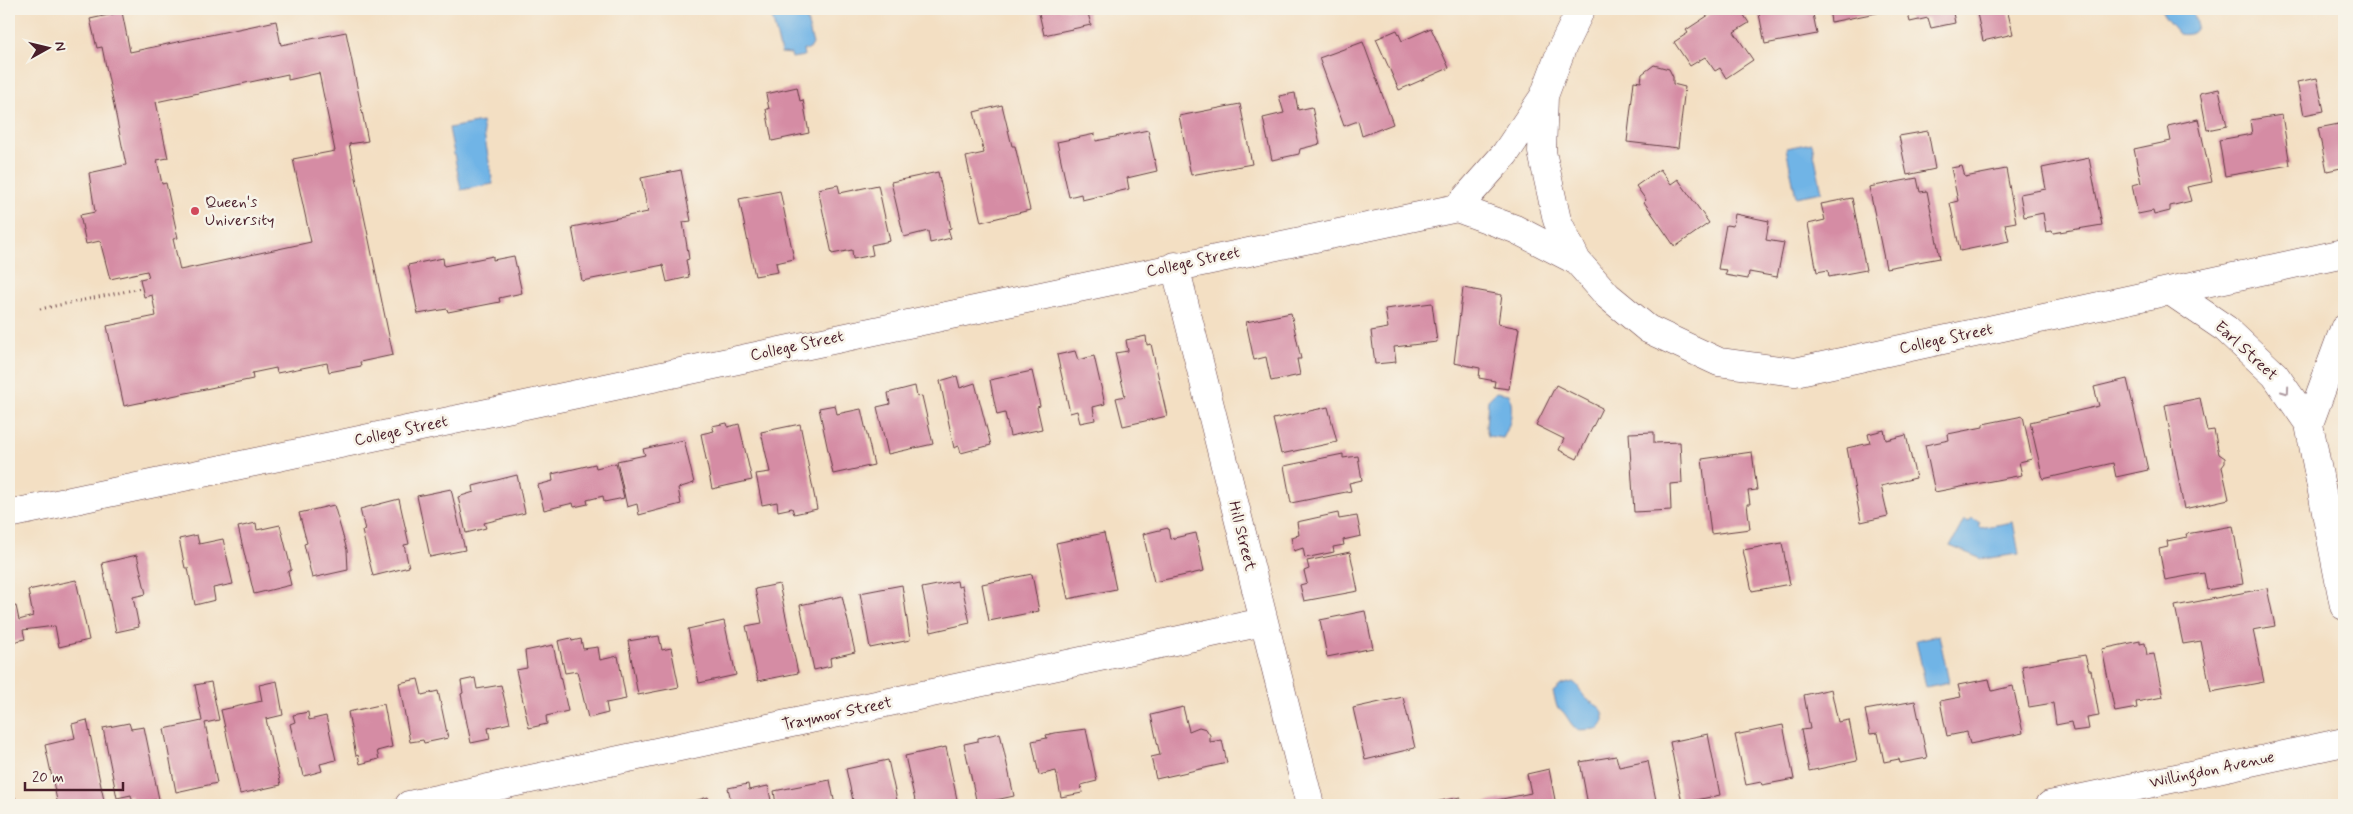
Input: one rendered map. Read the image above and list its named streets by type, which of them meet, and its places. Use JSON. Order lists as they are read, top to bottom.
{
  "streets": {
    "street": [
      "College Street",
      "Earl Street",
      "Hill Street",
      "Traymoor Street",
      "Willingdon Avenue"
    ]
  },
  "crossings": [
    ["College Street", "Earl Street"],
    ["College Street", "Hill Street"],
    ["Hill Street", "Traymoor Street"]
  ],
  "one_way": ["Earl Street"],
  "places": ["Queen's University"],
  "scale_bar": "20 m",
  "north": "right"
}
